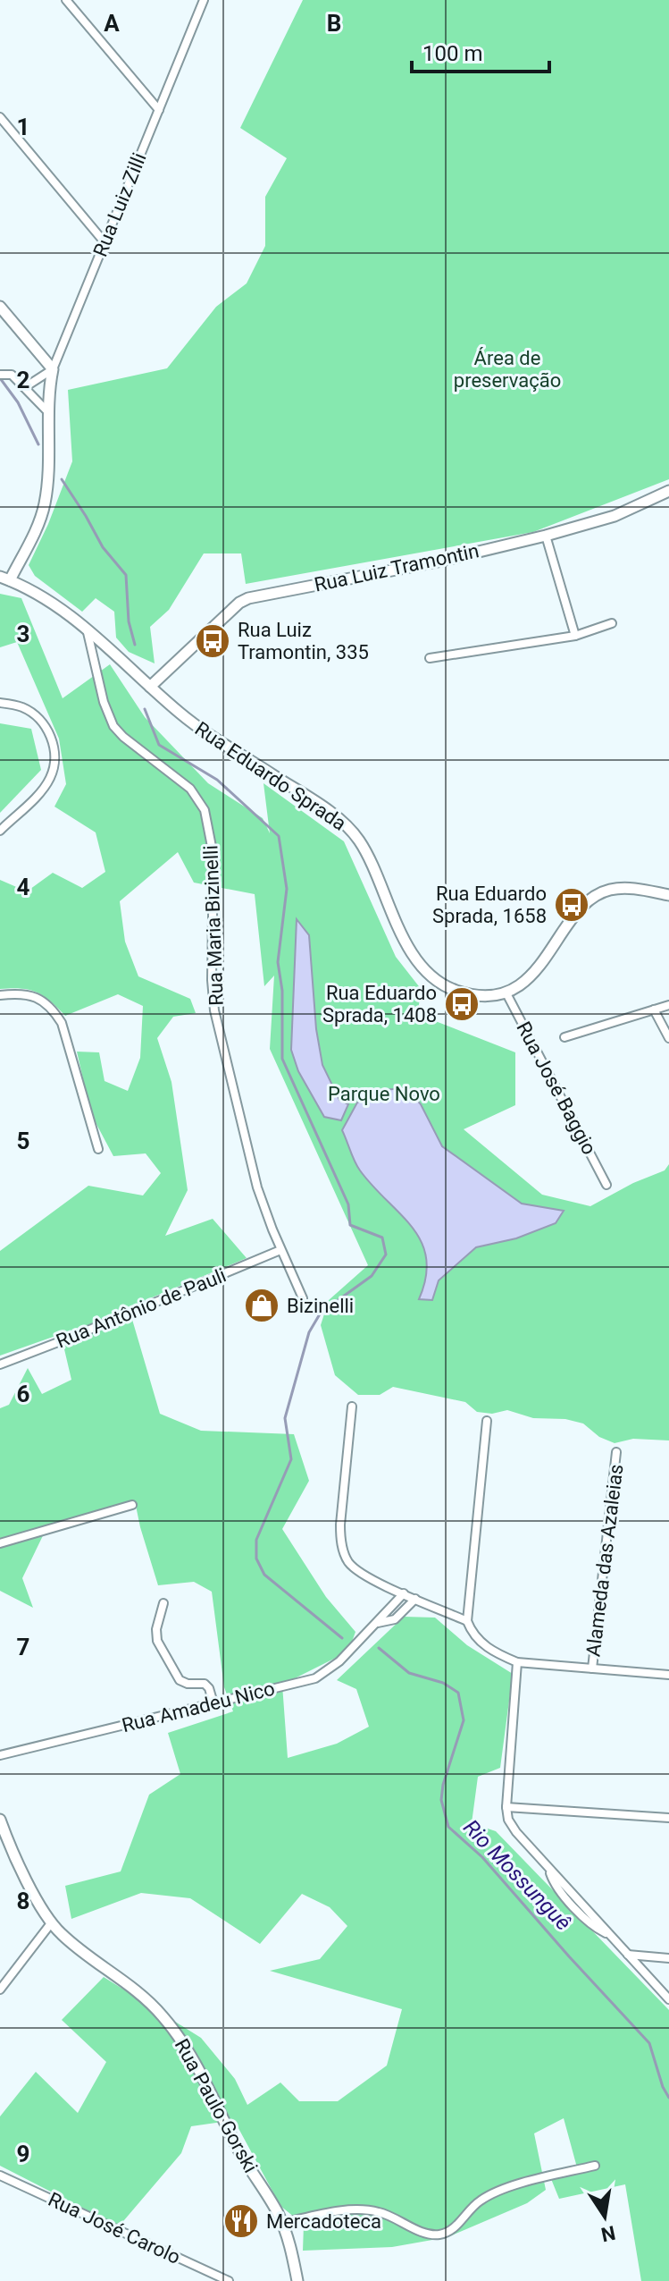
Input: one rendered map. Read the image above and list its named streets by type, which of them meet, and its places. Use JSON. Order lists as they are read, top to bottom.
{
  "streets": {
    "main road": [
      "Rua Luiz Zilli",
      "Rua Luiz Tramontin",
      "Rua Eduardo Sprada",
      "Rua Paulo Gorski"
    ],
    "street": [
      "Rua Maria Bizinelli",
      "Rua José Baggio",
      "Rua Antônio de Pauli",
      "Alameda das Azaleias",
      "Rua Amadeu Nico",
      "Rua José Carolo"
    ]
  },
  "crossings": [
    ["Rua Luiz Zilli", "Rua Eduardo Sprada"],
    ["Rua Luiz Tramontin", "Rua Eduardo Sprada"],
    ["Rua Eduardo Sprada", "Rua Maria Bizinelli"],
    ["Rua Eduardo Sprada", "Rua José Baggio"],
    ["Rua Maria Bizinelli", "Rua Antônio de Pauli"]
  ],
  "water": ["Rio Mossunguê"],
  "parks": ["Área de preservação", "Parque Novo"],
  "places": {
    "bus stop": ["Rua Luiz Tramontin, 335", "Rua Eduardo Sprada, 1658", "Rua Eduardo Sprada, 1408"],
    "shop": ["Bizinelli"],
    "restaurant": ["Mercadoteca"]
  },
  "scale_bar": "100 m",
  "north": "bottom",
  "grid": {
    "columns": ["A", "B"],
    "rows": [
      "1",
      "2",
      "3",
      "4",
      "5",
      "6",
      "7",
      "8",
      "9"
    ]
  }
}
